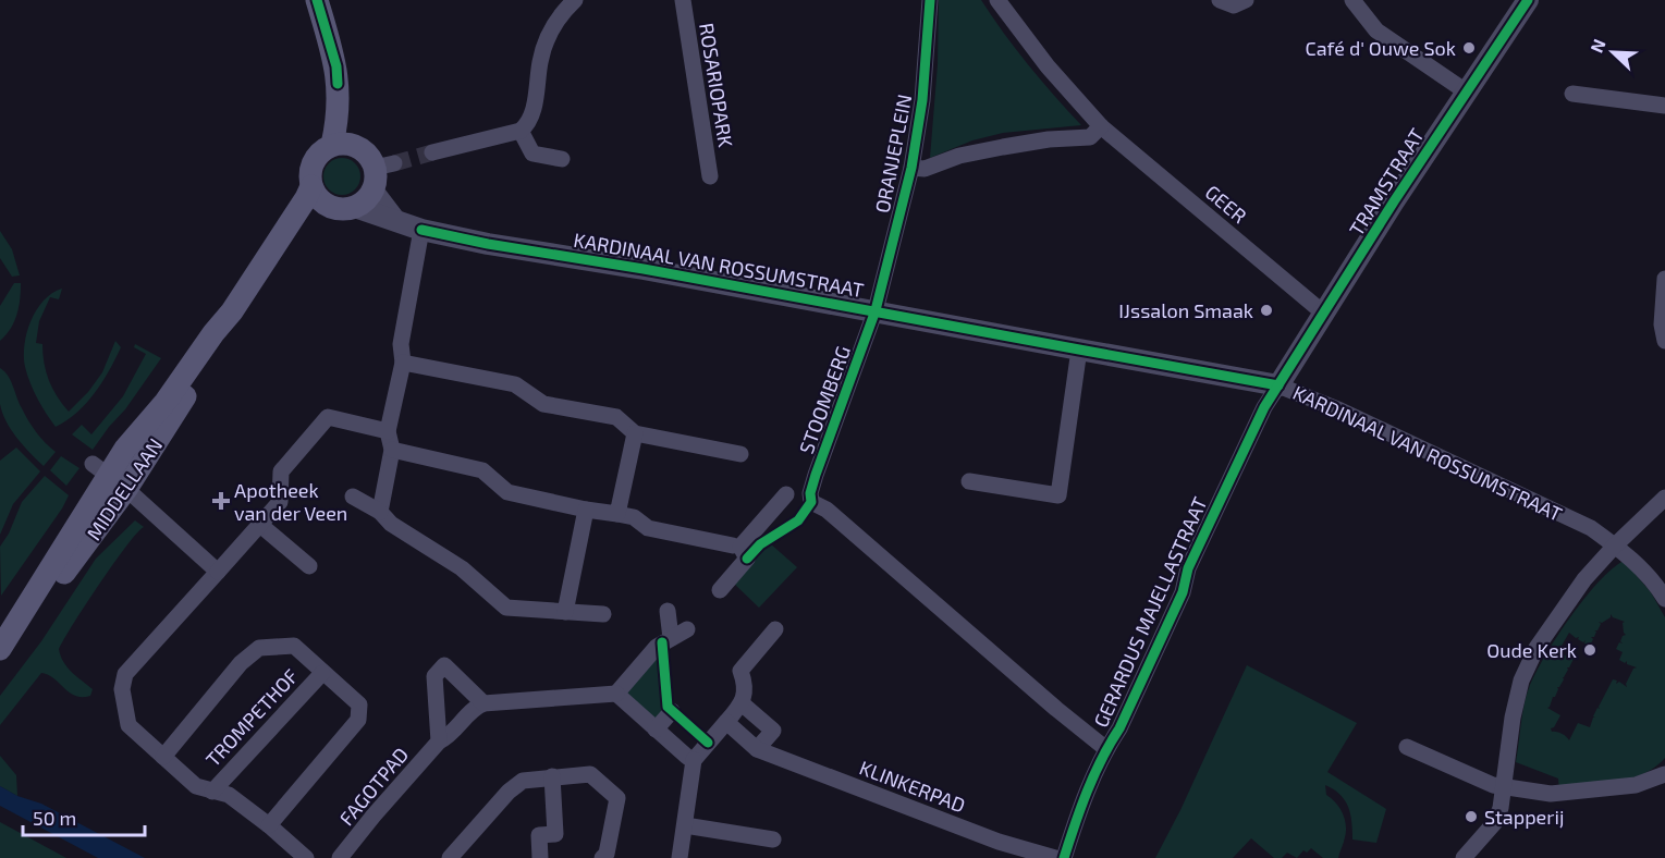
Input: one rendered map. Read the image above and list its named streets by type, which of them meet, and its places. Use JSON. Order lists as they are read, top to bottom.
{
  "streets": {
    "main road": ["MIDDELLAAN"],
    "street": [
      "ROSARIOPARK",
      "ORANJEPLEIN",
      "TRAMSTRAAT",
      "GEER",
      "KARDINAAL VAN ROSSUMSTRAAT",
      "STOOMBERG",
      "GERARDUS MAJELLASTRAAT",
      "TROMPETHOF",
      "FAGOTPAD",
      "KLINKERPAD"
    ]
  },
  "crossings": [
    ["ORANJEPLEIN", "GEER"],
    ["ORANJEPLEIN", "KARDINAAL VAN ROSSUMSTRAAT"],
    ["ORANJEPLEIN", "STOOMBERG"],
    ["TRAMSTRAAT", "GEER"],
    ["TRAMSTRAAT", "KARDINAAL VAN ROSSUMSTRAAT"],
    ["TRAMSTRAAT", "GERARDUS MAJELLASTRAAT"],
    ["KARDINAAL VAN ROSSUMSTRAAT", "STOOMBERG"],
    ["KARDINAAL VAN ROSSUMSTRAAT", "MIDDELLAAN"],
    ["KARDINAAL VAN ROSSUMSTRAAT", "GERARDUS MAJELLASTRAAT"],
    ["STOOMBERG", "GERARDUS MAJELLASTRAAT"]
  ],
  "places": {
    "other": [
      "Café d' Ouwe Sok",
      "IJssalon Smaak",
      "Oude Kerk",
      "Stapperij"
    ],
    "health": ["Apotheek van der Veen"]
  },
  "scale_bar": "50 m",
  "north": "top left"
}
